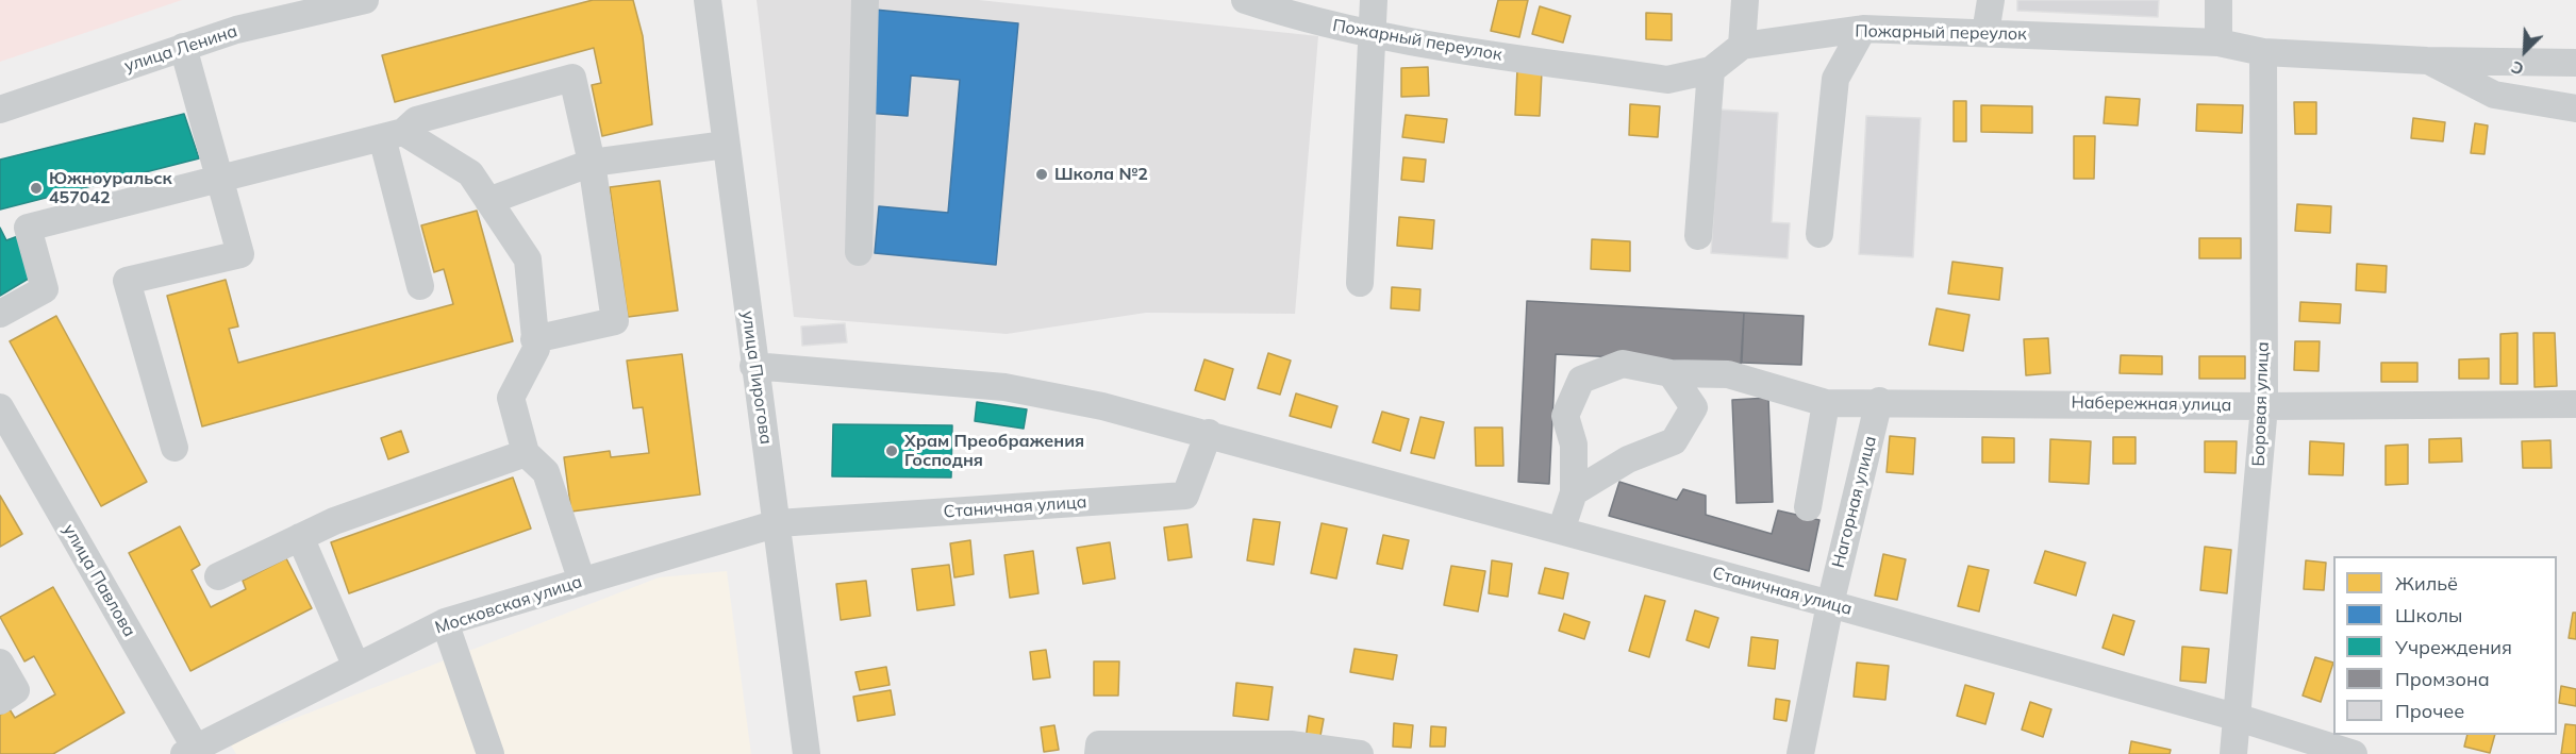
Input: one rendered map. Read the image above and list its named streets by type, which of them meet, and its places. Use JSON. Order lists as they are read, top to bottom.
{
  "streets": {
    "street": [
      "Пожарный переулок",
      "улица Ленина",
      "улица Пирогова",
      "Набережная улица",
      "Боровая улица",
      "Нагорная улица",
      "Станичная улица",
      "улица Павлова",
      "Московская улица"
    ]
  },
  "crossings": [
    ["Пожарный переулок", "Боровая улица"],
    ["улица Пирогова", "Станичная улица"],
    ["улица Пирогова", "Московская улица"],
    ["Набережная улица", "Боровая улица"],
    ["Набережная улица", "Нагорная улица"],
    ["Набережная улица", "Станичная улица"],
    ["Боровая улица", "Станичная улица"],
    ["Нагорная улица", "Станичная улица"],
    ["Станичная улица", "Московская улица"],
    ["улица Павлова", "Московская улица"]
  ],
  "places": ["Школа №2", "Южноуральск 457042", "Храм Преображения Господня"],
  "legend": [
    "Жильё",
    "Школы",
    "Учреждения",
    "Промзона",
    "Прочее"
  ],
  "north": "bottom left"
}
